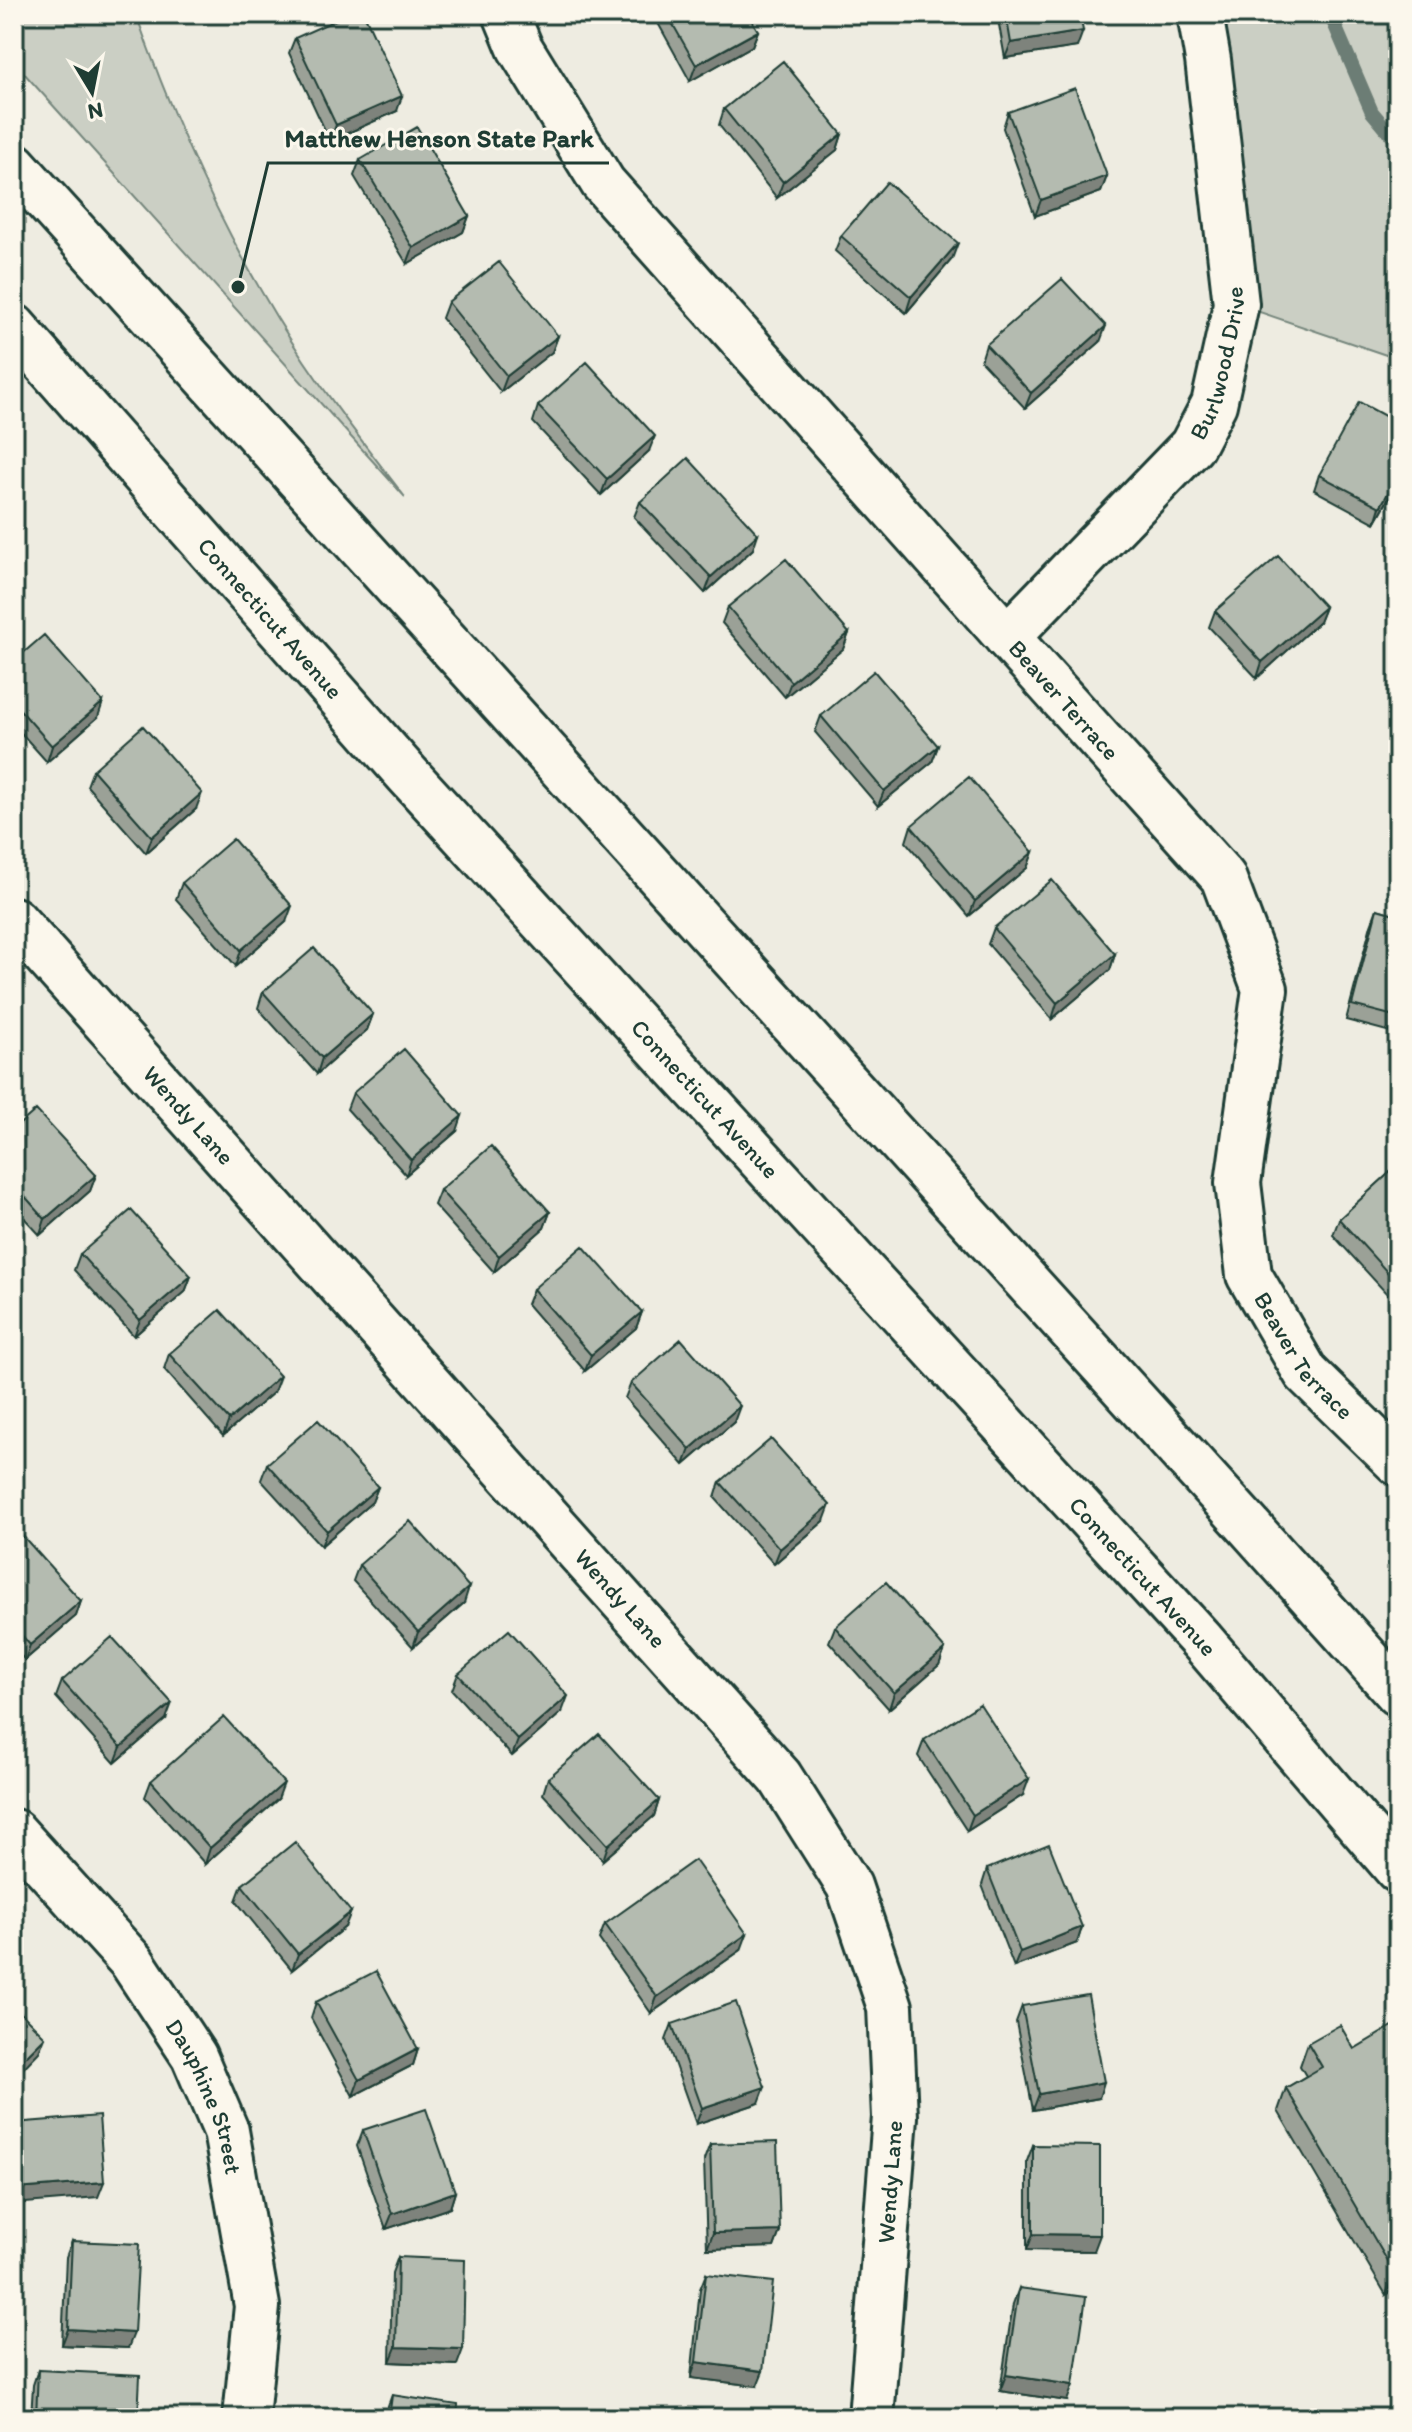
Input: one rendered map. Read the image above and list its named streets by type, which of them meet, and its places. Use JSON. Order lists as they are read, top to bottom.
{
  "streets": {
    "street": [
      "Burlwood Drive",
      "Connecticut Avenue",
      "Beaver Terrace",
      "Wendy Lane",
      "Dauphine Street"
    ]
  },
  "crossings": [
    ["Burlwood Drive", "Beaver Terrace"]
  ],
  "places": ["Matthew Henson State Park"],
  "north": "bottom"
}
